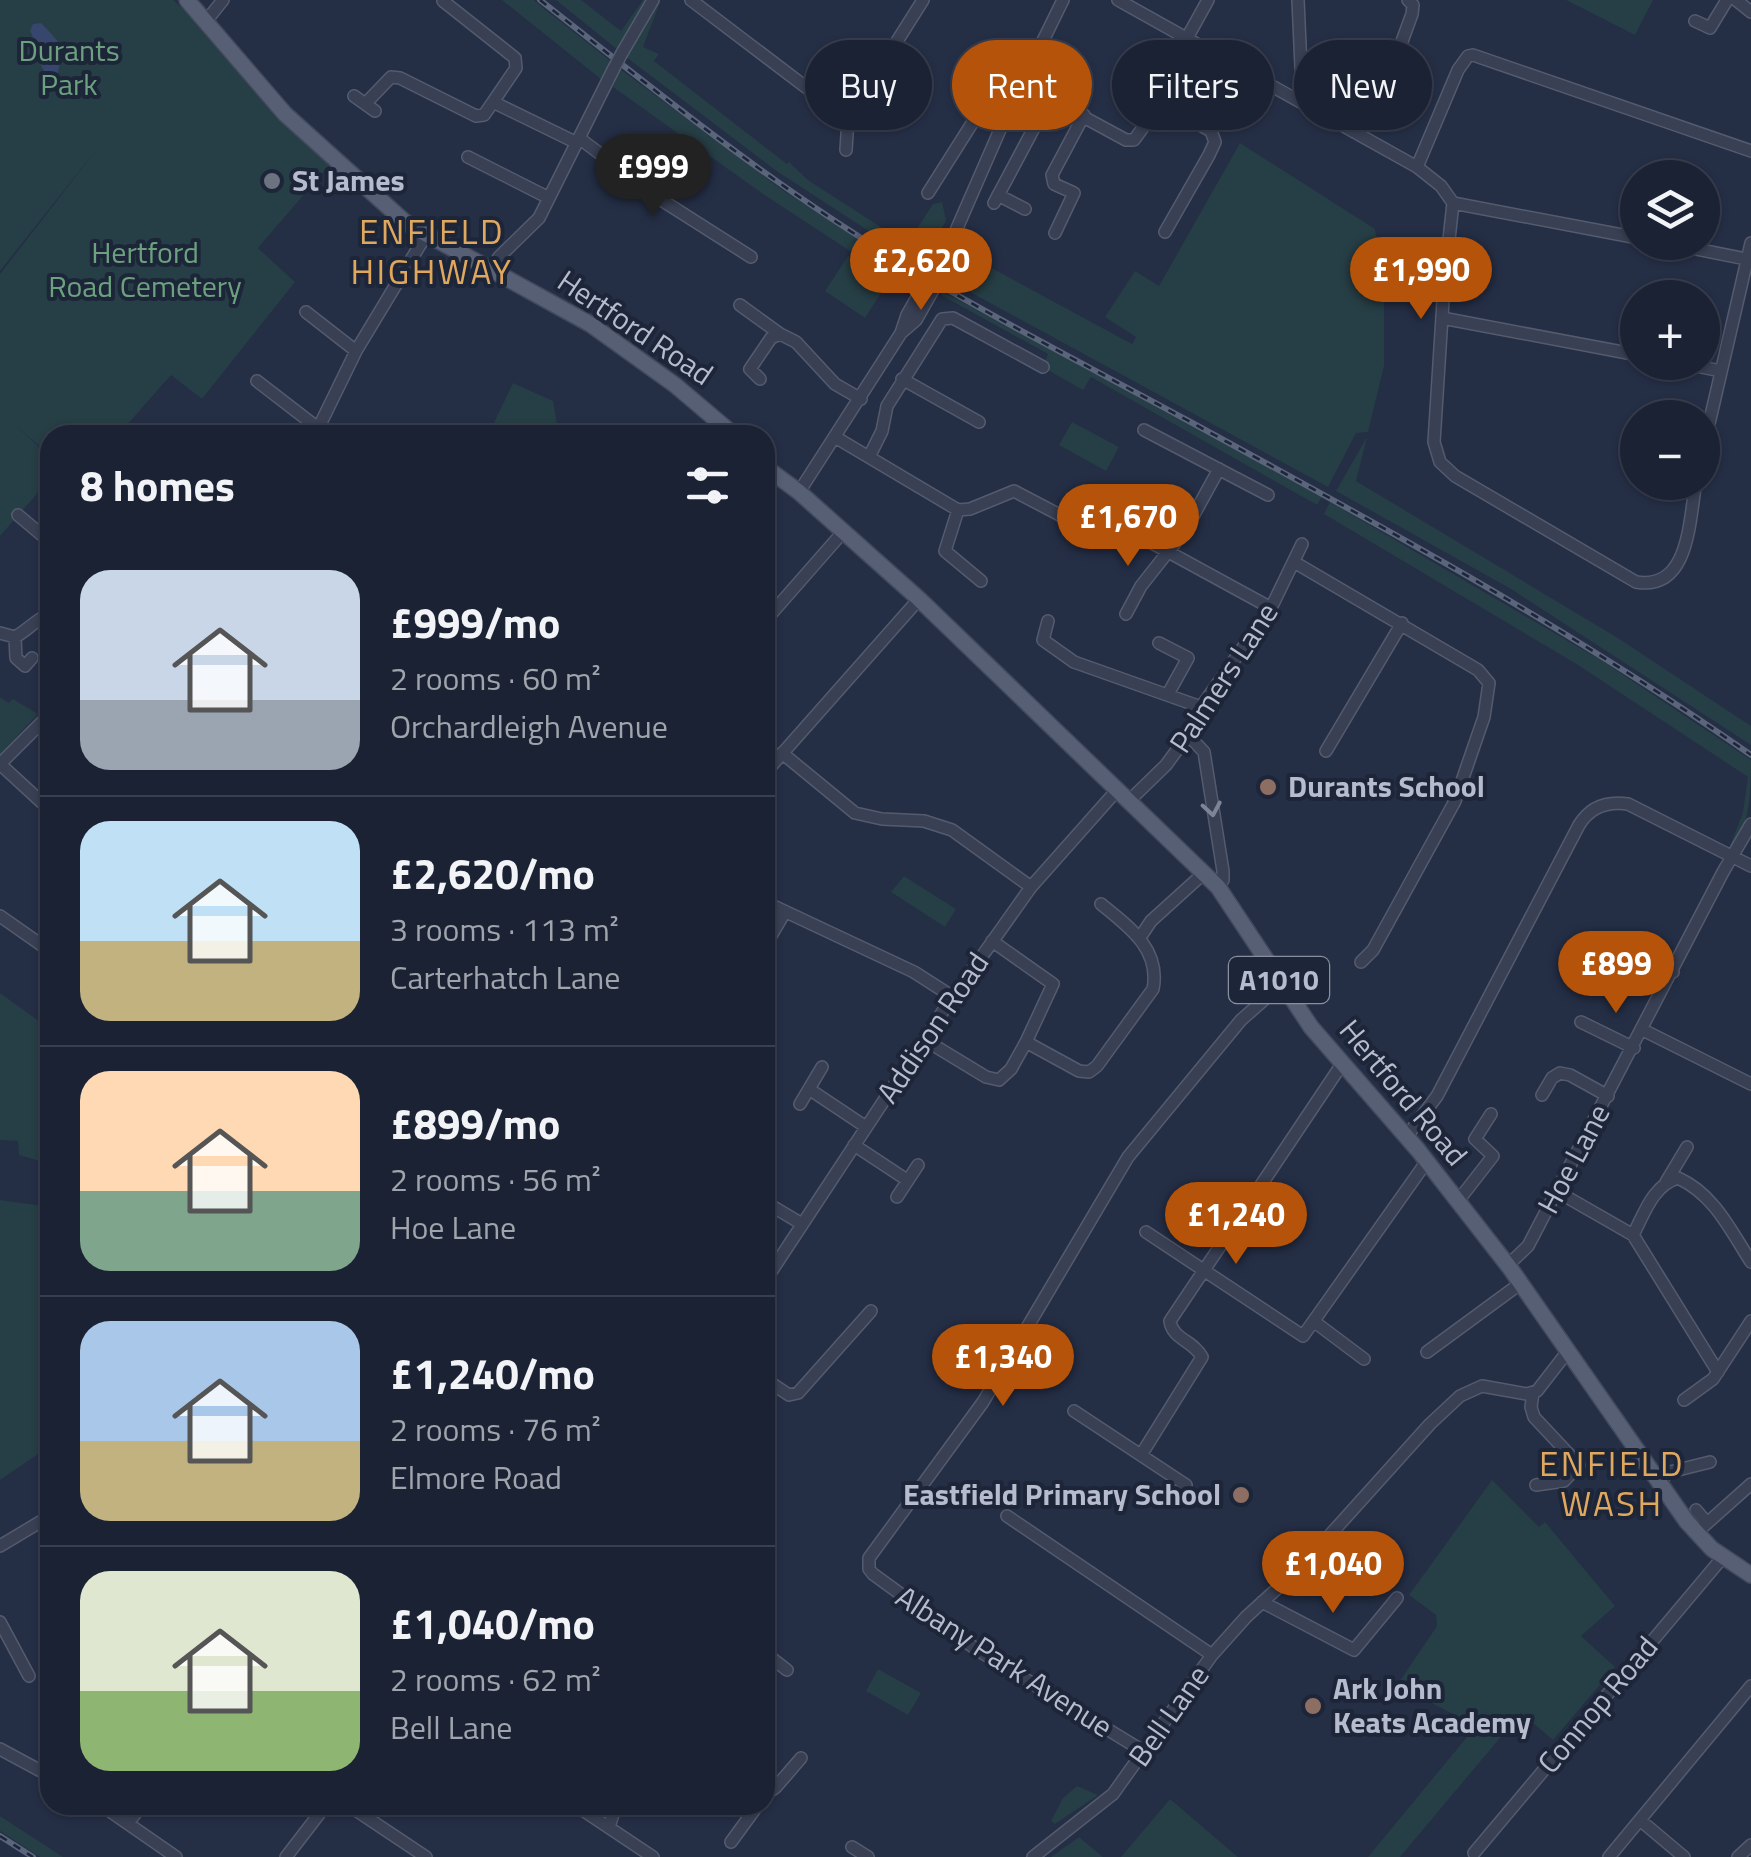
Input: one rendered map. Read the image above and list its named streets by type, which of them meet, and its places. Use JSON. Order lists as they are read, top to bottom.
{
  "streets": {
    "main road": ["Hertford Road", "A1010"],
    "street": [
      "Palmers Lane",
      "Addison Road",
      "Hoe Lane",
      "Albany Park Avenue",
      "Connop Road",
      "Bell Lane"
    ]
  },
  "crossings": [
    ["Hertford Road", "Palmers Lane"],
    ["Hertford Road", "Addison Road"],
    ["Hertford Road", "Hoe Lane"],
    ["Hertford Road", "Albany Park Avenue"],
    ["Hertford Road", "Connop Road"],
    ["Palmers Lane", "Addison Road"],
    ["Albany Park Avenue", "Bell Lane"]
  ],
  "districts": ["ENFIELD HIGHWAY", "ENFIELD WASH"],
  "parks": ["Durants Park", "Hertford Road Cemetery"],
  "places": [
    "St James",
    "Durants School",
    "Eastfield Primary School",
    "Ark John Keats Academy"
  ],
  "page": {
    "chip": [
      "Buy",
      "Rent",
      "Filters",
      "New"
    ],
    "price": [
      "£999",
      "£2,620",
      "£1,990",
      "£1,670",
      "£899",
      "£1,240",
      "£1,340",
      "£1,040"
    ],
    "map_buttons": ["+", "−"],
    "heading": "8 homes",
    "list": [
      {
        "name": "£999/mo",
        "note": "2 rooms · 60 m² · Orchardleigh Avenue"
      },
      {
        "name": "£2,620/mo",
        "note": "3 rooms · 113 m² · Carterhatch Lane"
      },
      {
        "name": "£899/mo",
        "note": "2 rooms · 56 m² · Hoe Lane"
      },
      {
        "name": "£1,240/mo",
        "note": "2 rooms · 76 m² · Elmore Road"
      },
      {
        "name": "£1,040/mo",
        "note": "2 rooms · 62 m² · Bell Lane"
      }
    ]
  }
}
